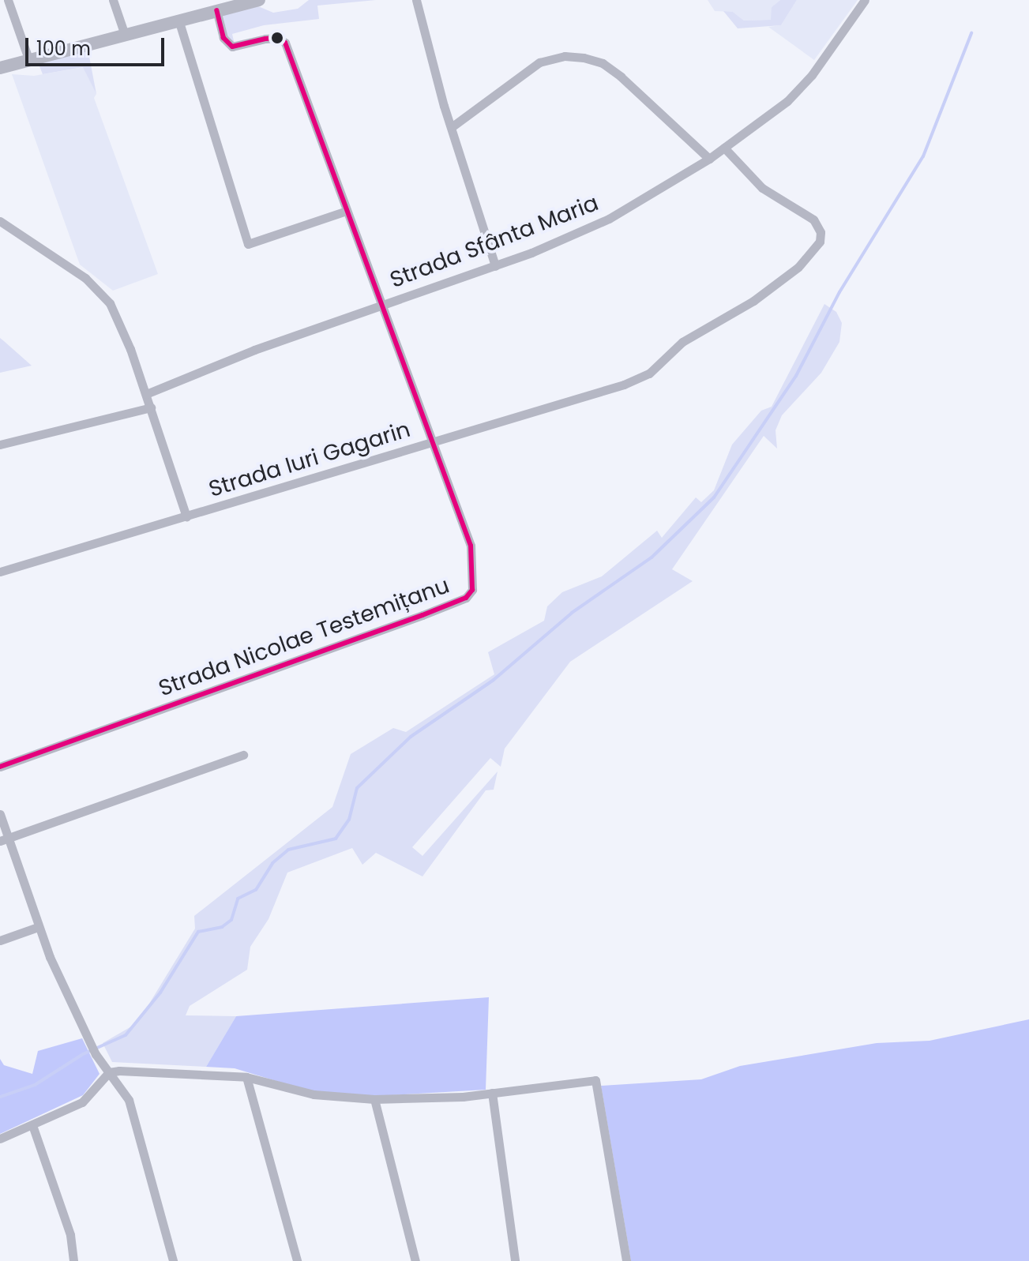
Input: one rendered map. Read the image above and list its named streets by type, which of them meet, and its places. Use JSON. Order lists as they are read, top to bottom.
{
  "streets": {
    "street": ["Strada Sfânta Maria", "Strada Iuri Gagarin", "Strada Nicolae Testemițanu"]
  },
  "crossings": [
    ["Strada Sfânta Maria", "Strada Iuri Gagarin"],
    ["Strada Sfânta Maria", "Strada Nicolae Testemițanu"],
    ["Strada Iuri Gagarin", "Strada Nicolae Testemițanu"]
  ],
  "scale_bar": "100 m"
}
